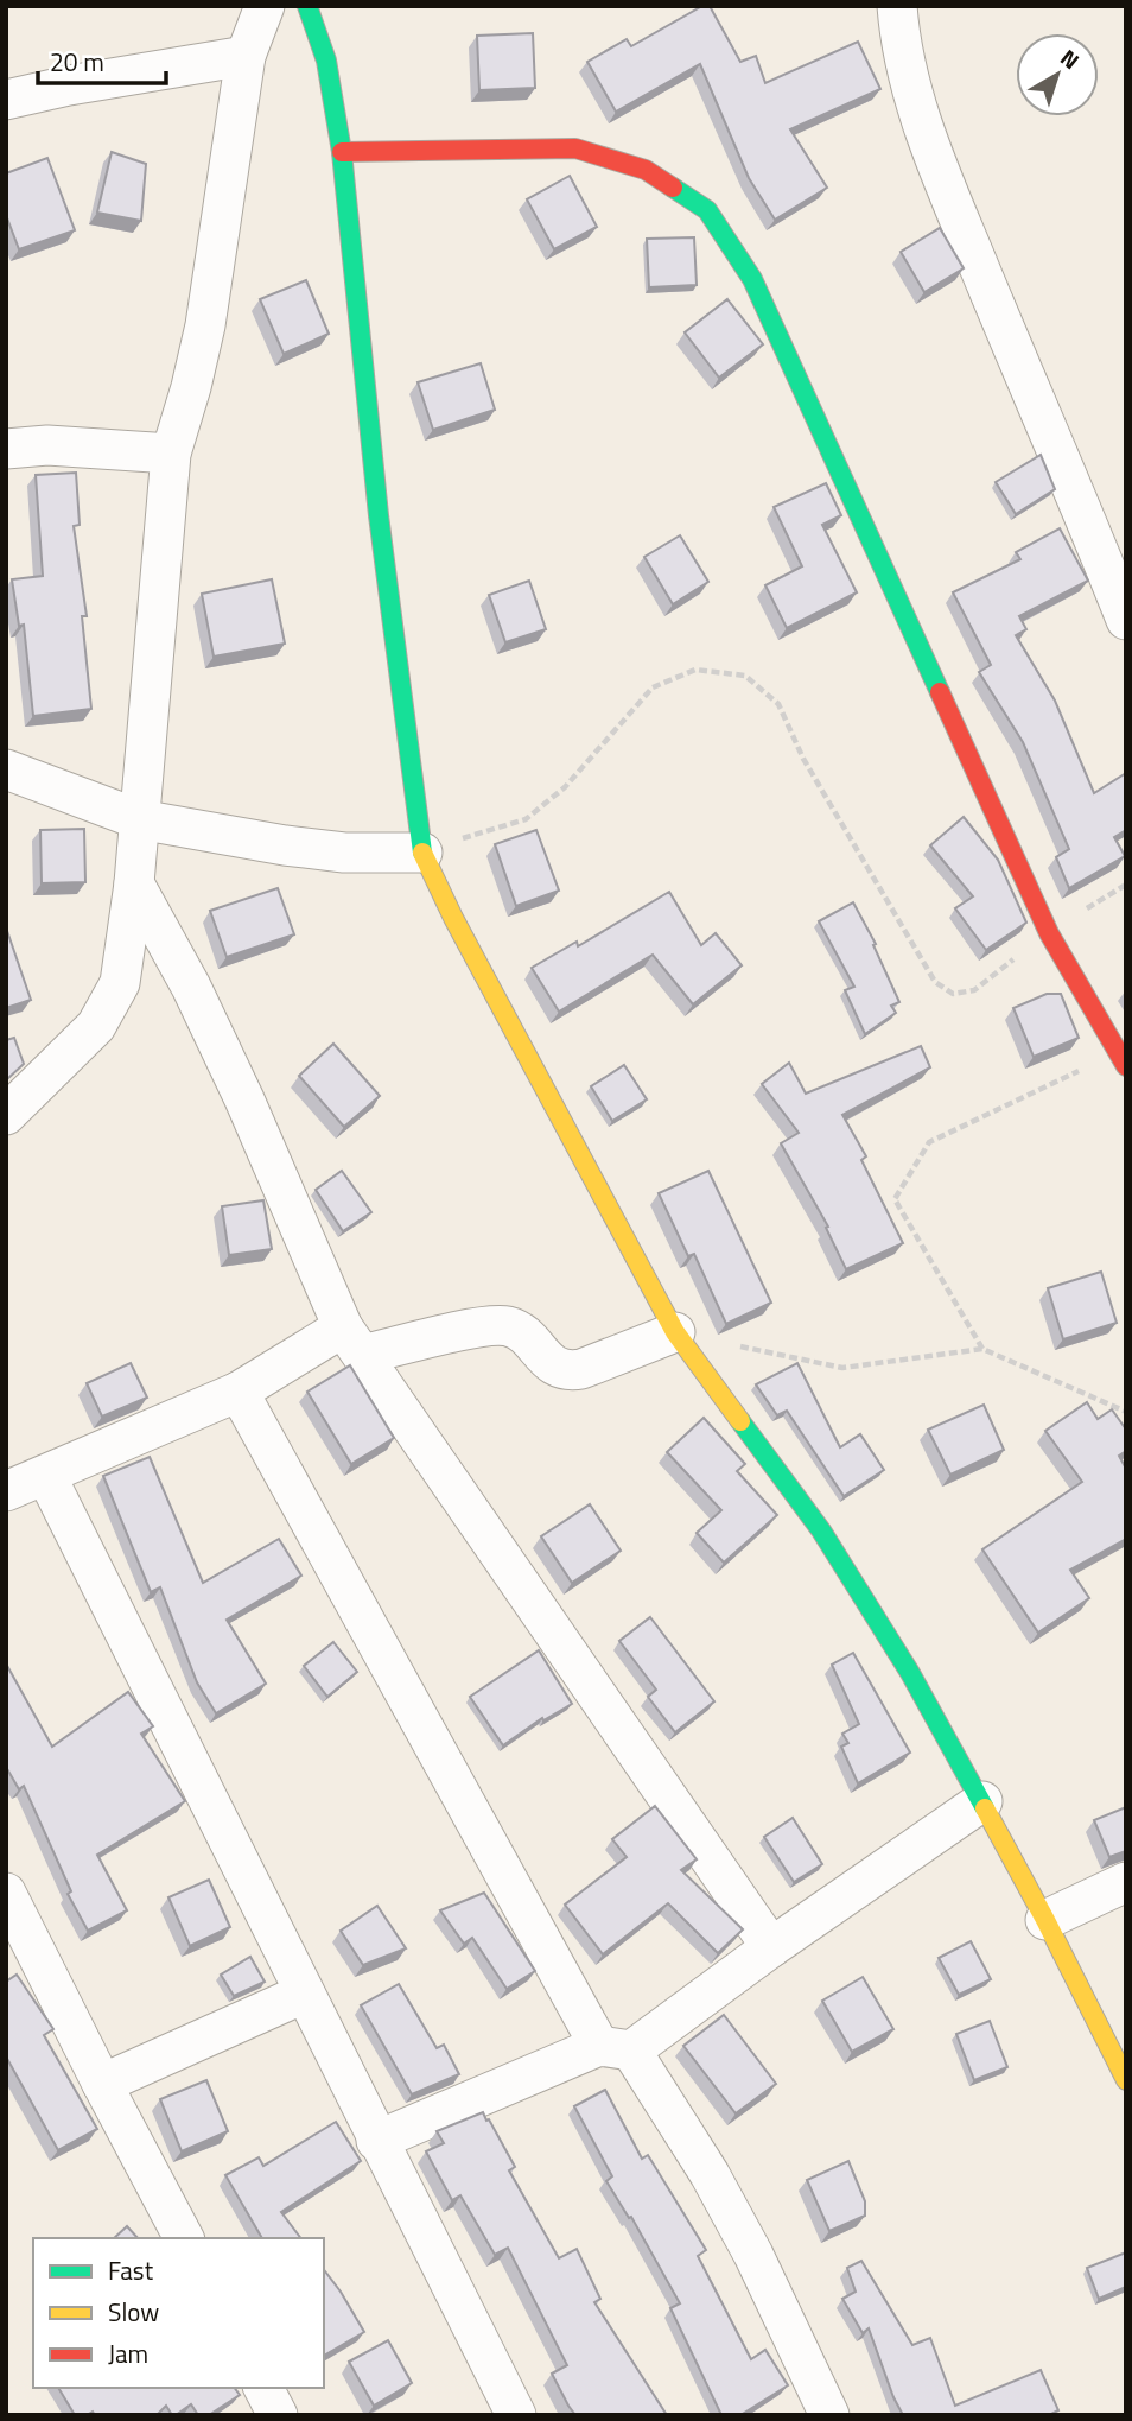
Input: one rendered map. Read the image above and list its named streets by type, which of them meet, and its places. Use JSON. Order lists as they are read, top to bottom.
{
  "legend": ["Fast", "Slow", "Jam"],
  "scale_bar": "20 m",
  "north": "top right"
}
